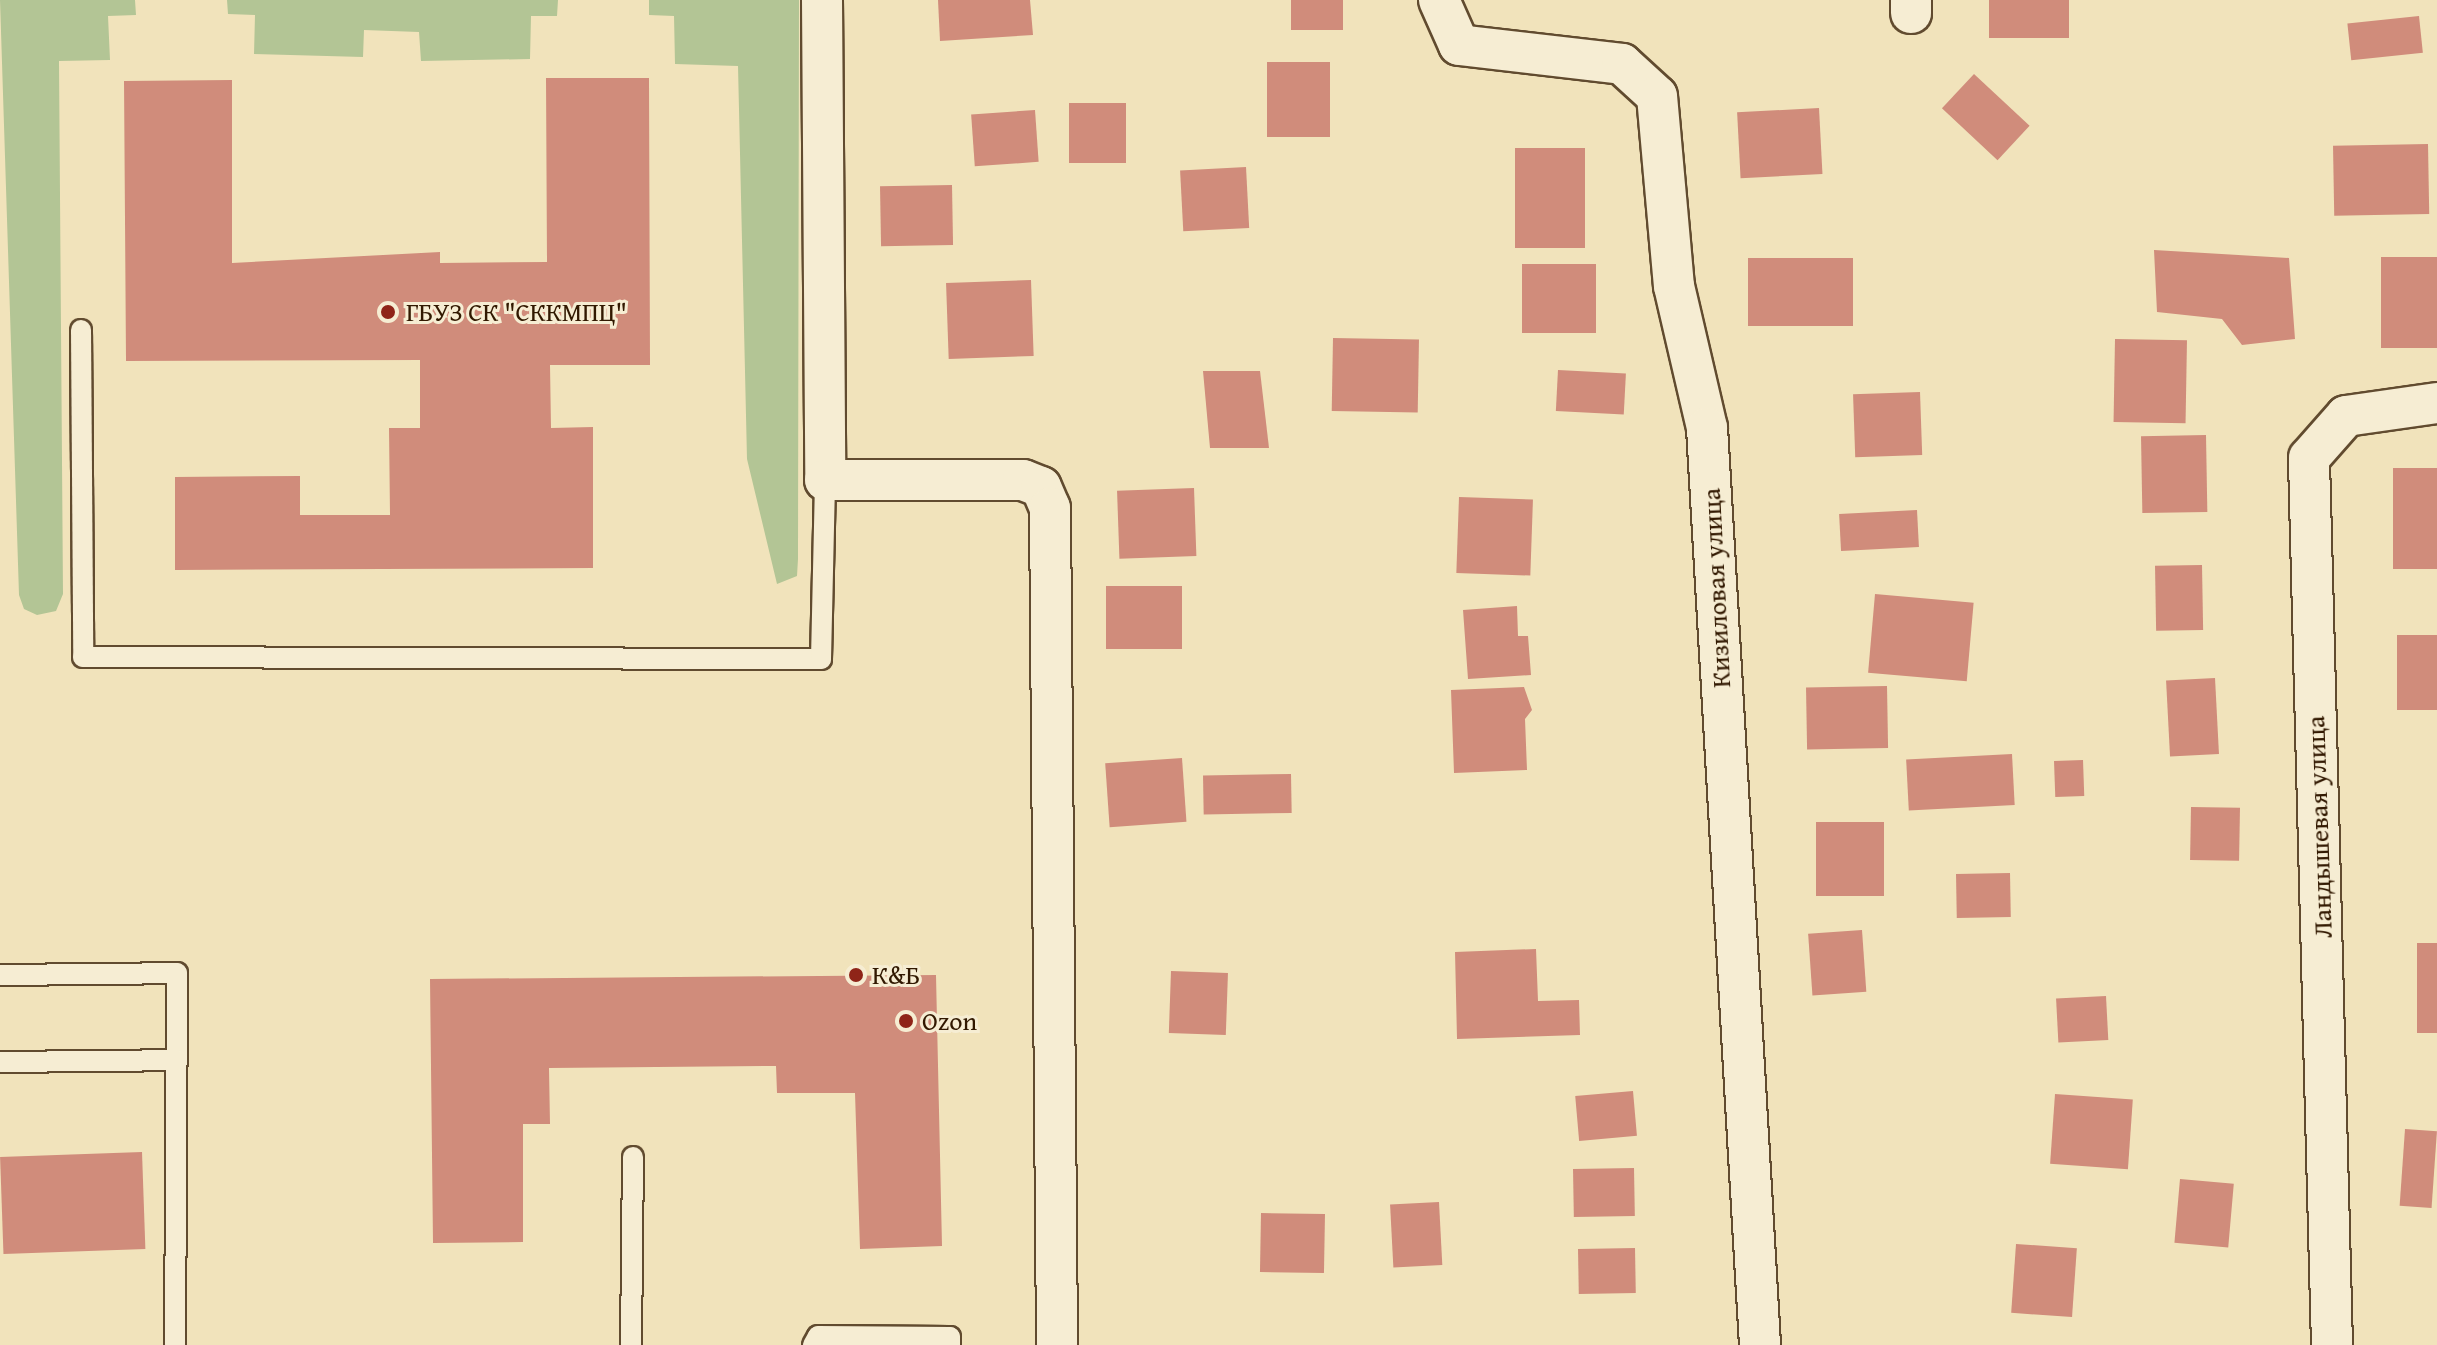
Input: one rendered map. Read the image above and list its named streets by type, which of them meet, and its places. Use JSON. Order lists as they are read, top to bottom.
{
  "streets": {
    "street": ["Кизиловая улица", "Ландышевая улица"]
  },
  "places": ["ГБУЗ СК \"СККМПЦ\"", "К&Б", "Ozon"]
}
